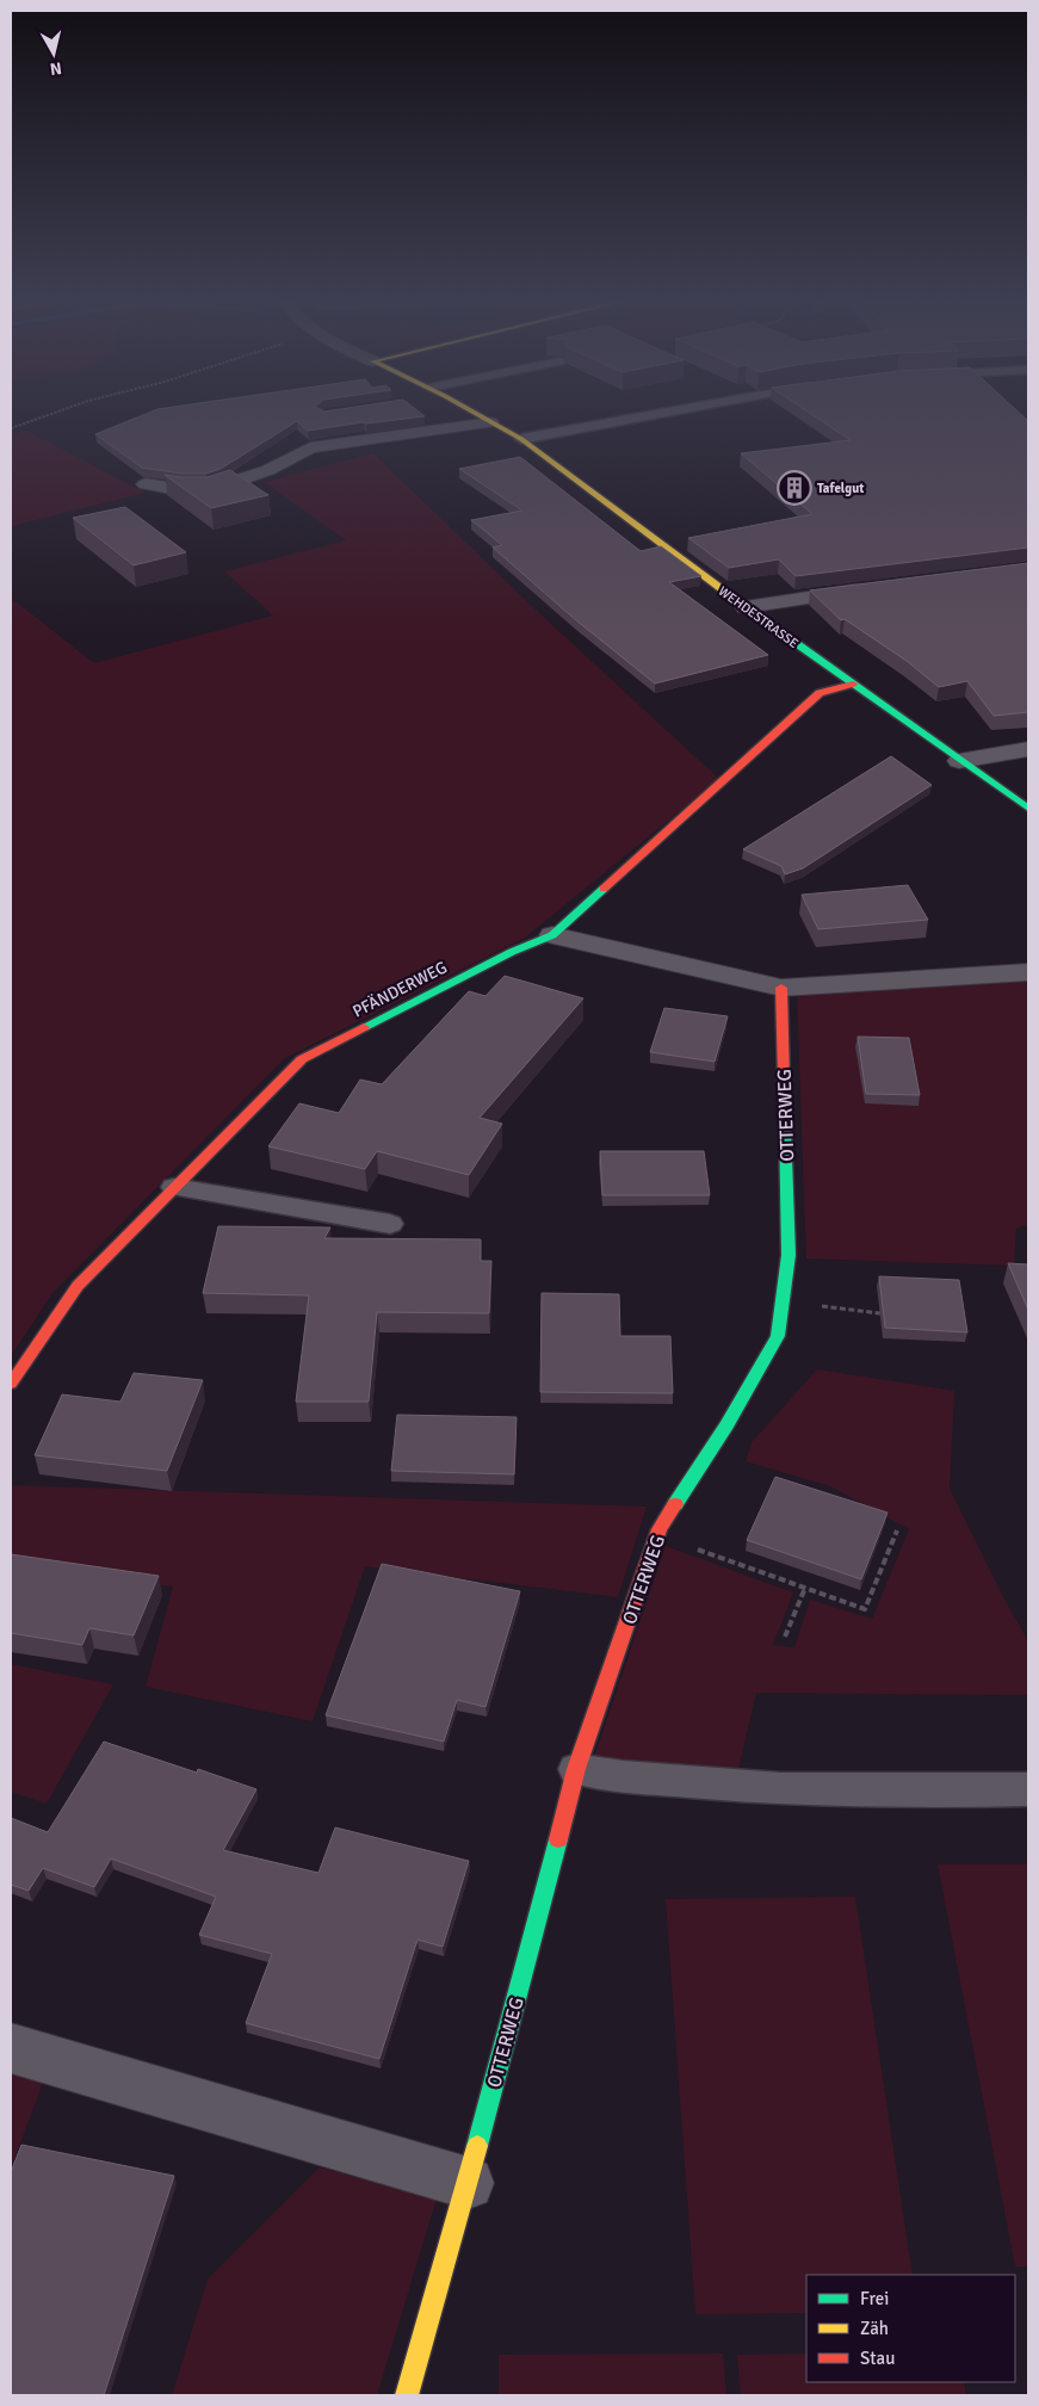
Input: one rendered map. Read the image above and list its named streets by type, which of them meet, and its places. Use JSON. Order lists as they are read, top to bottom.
{
  "streets": {
    "street": ["WEHDESTRASSE", "PFÄNDERWEG", "OTTERWEG"]
  },
  "crossings": [
    ["WEHDESTRASSE", "PFÄNDERWEG"]
  ],
  "places": {
    "building": ["Tafelgut"]
  },
  "legend": ["Frei", "Zäh", "Stau"],
  "north": "bottom"
}
